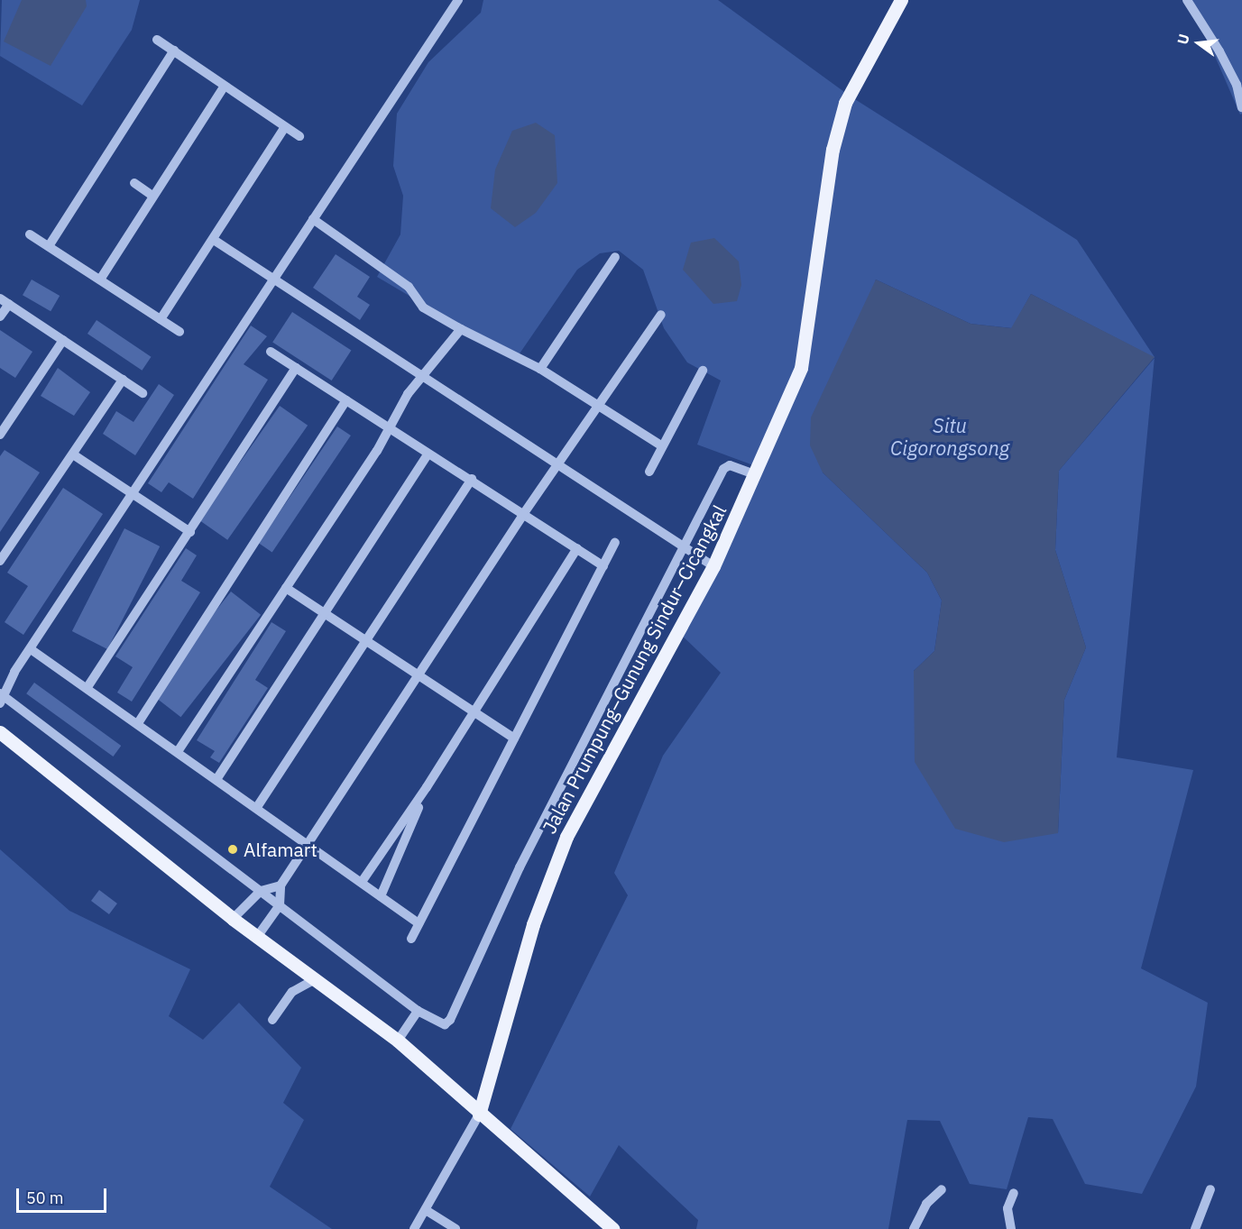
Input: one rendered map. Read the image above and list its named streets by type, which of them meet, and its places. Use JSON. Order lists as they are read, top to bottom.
{
  "streets": {
    "main road": ["Jalan Prumpung–Gunung Sindur–Cicangkal"]
  },
  "water": ["Situ Cigorongsong"],
  "places": ["Alfamart"],
  "scale_bar": "50 m",
  "north": "left"
}
